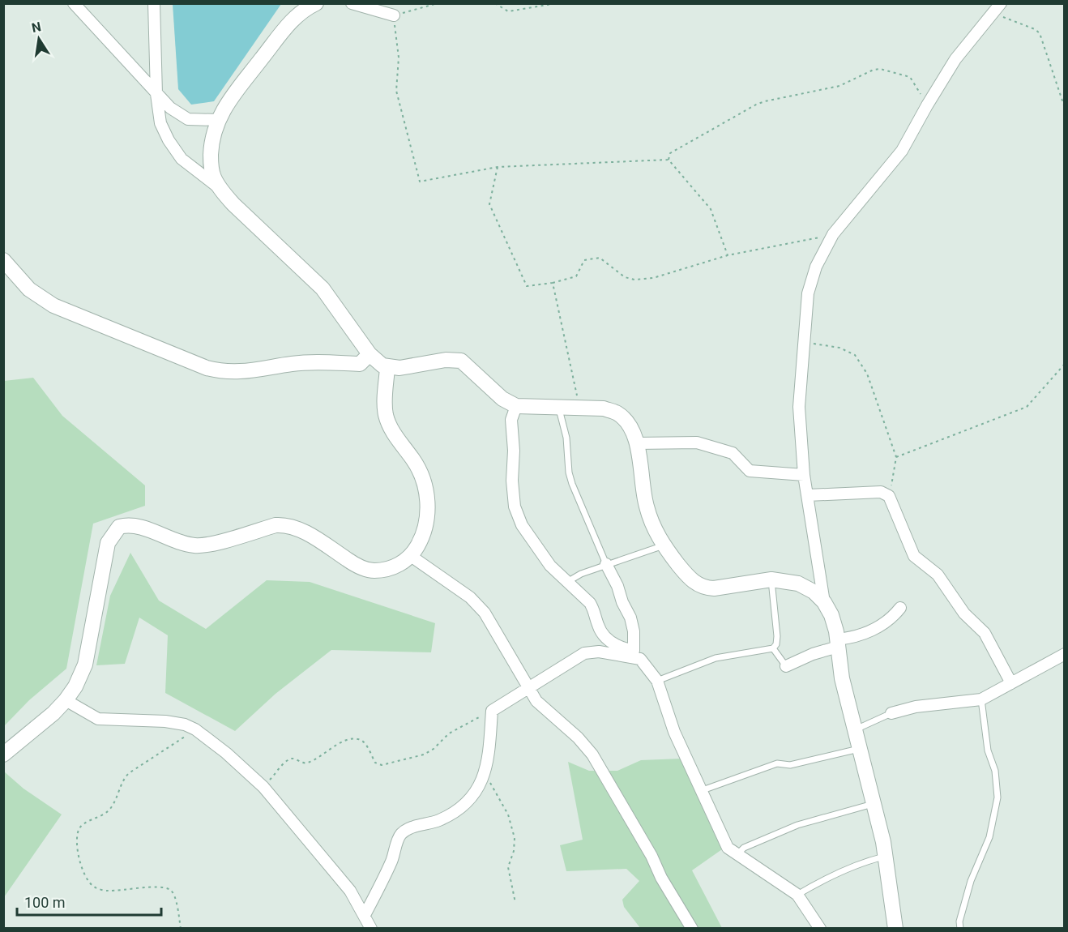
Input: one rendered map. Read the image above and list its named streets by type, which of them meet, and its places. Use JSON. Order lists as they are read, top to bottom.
{
  "scale_bar": "100 m",
  "north": "top"
}
